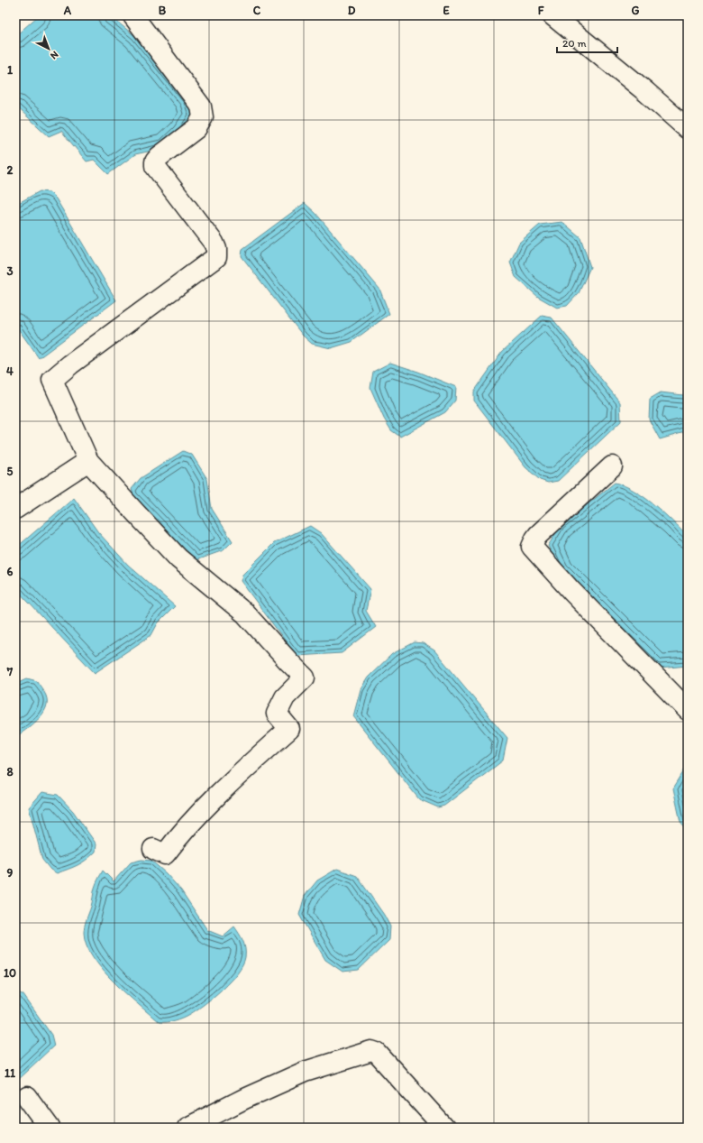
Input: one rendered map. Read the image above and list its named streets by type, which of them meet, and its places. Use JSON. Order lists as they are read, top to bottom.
{
  "scale_bar": "20 m",
  "north": "bottom right",
  "grid": {
    "columns": [
      "A",
      "B",
      "C",
      "D",
      "E",
      "F",
      "G"
    ],
    "rows": [
      "1",
      "2",
      "3",
      "4",
      "5",
      "6",
      "7",
      "8",
      "9",
      "10",
      "11"
    ]
  }
}
